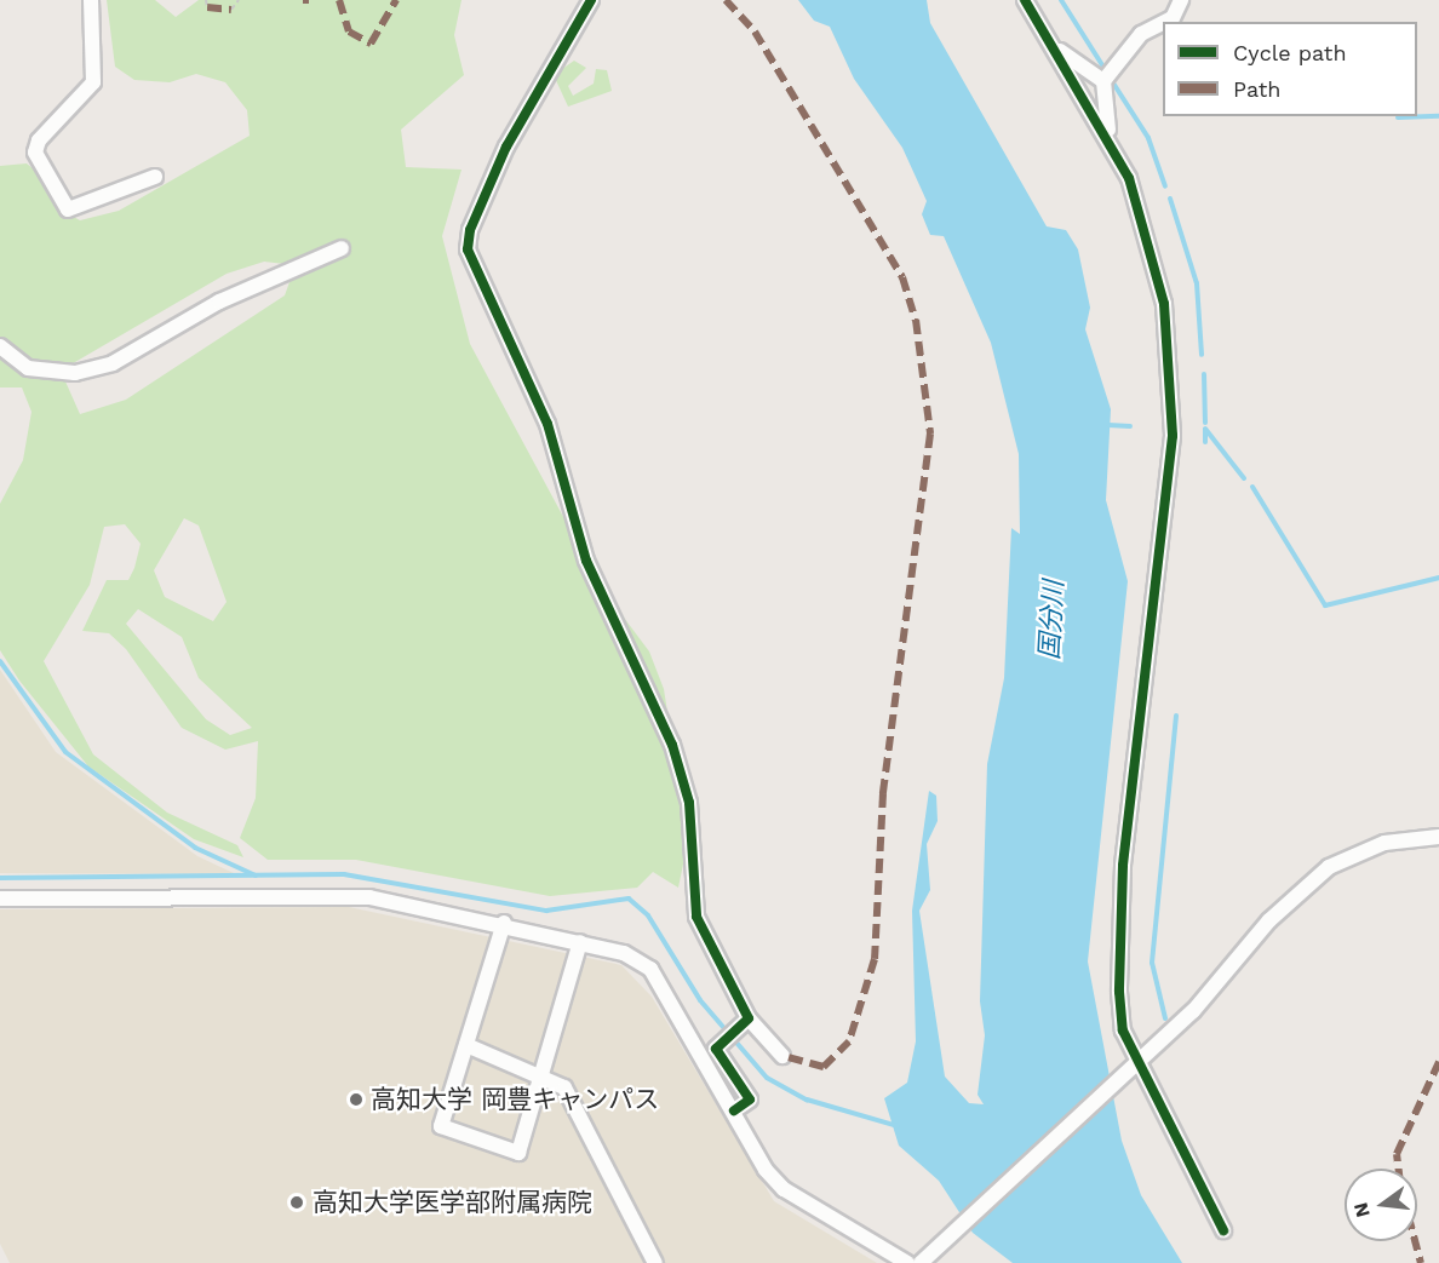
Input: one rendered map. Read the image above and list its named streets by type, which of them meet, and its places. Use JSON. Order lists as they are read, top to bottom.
{
  "water": ["国分川"],
  "places": ["高知大学 岡豊キャンパス", "高知大学医学部附属病院"],
  "legend": ["Cycle path", "Path"],
  "north": "left"
}
